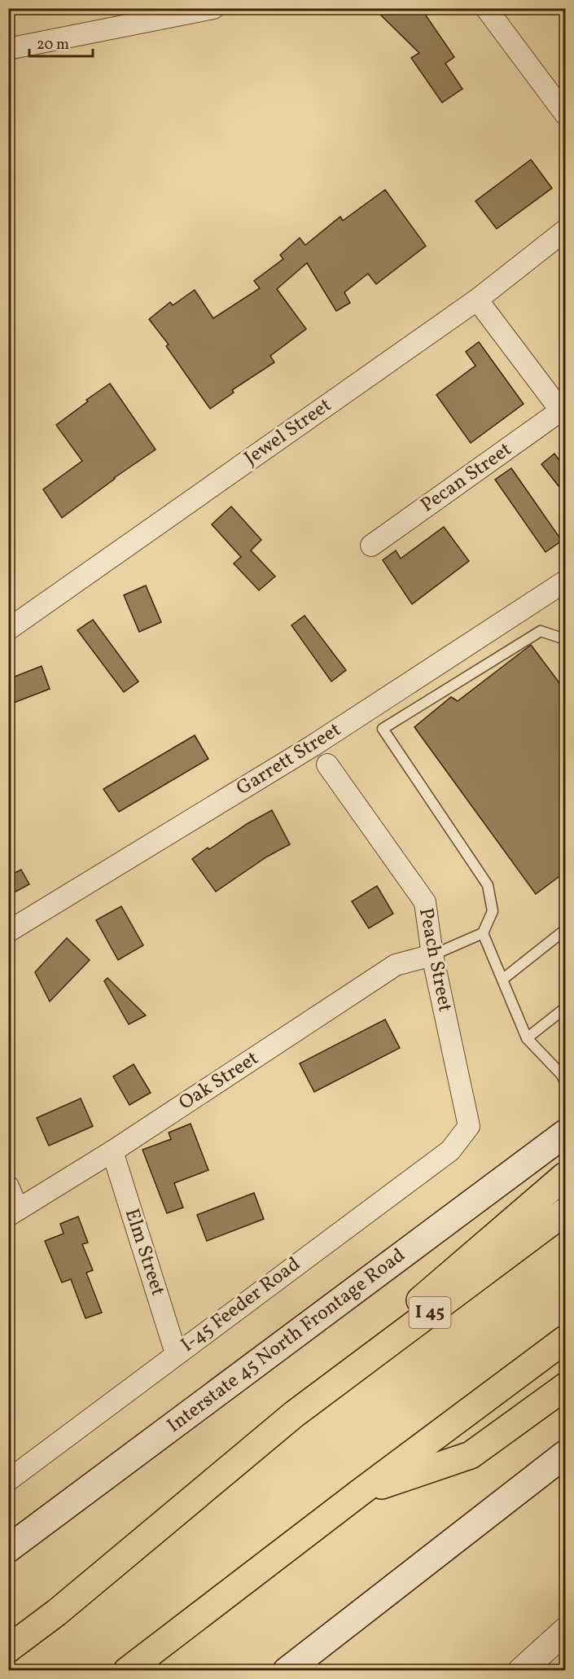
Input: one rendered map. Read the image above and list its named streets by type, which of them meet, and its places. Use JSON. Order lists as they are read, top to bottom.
{
  "streets": {
    "highway": ["I 45"],
    "main road": ["Interstate 45 North Frontage Road"],
    "street": [
      "Jewel Street",
      "Pecan Street",
      "Garrett Street",
      "Peach Street",
      "Oak Street",
      "Elm Street",
      "I-45 Feeder Road"
    ]
  },
  "crossings": [
    ["Peach Street", "Oak Street"],
    ["Peach Street", "I-45 Feeder Road"],
    ["Oak Street", "Elm Street"],
    ["Elm Street", "I-45 Feeder Road"]
  ],
  "scale_bar": "20 m"
}
